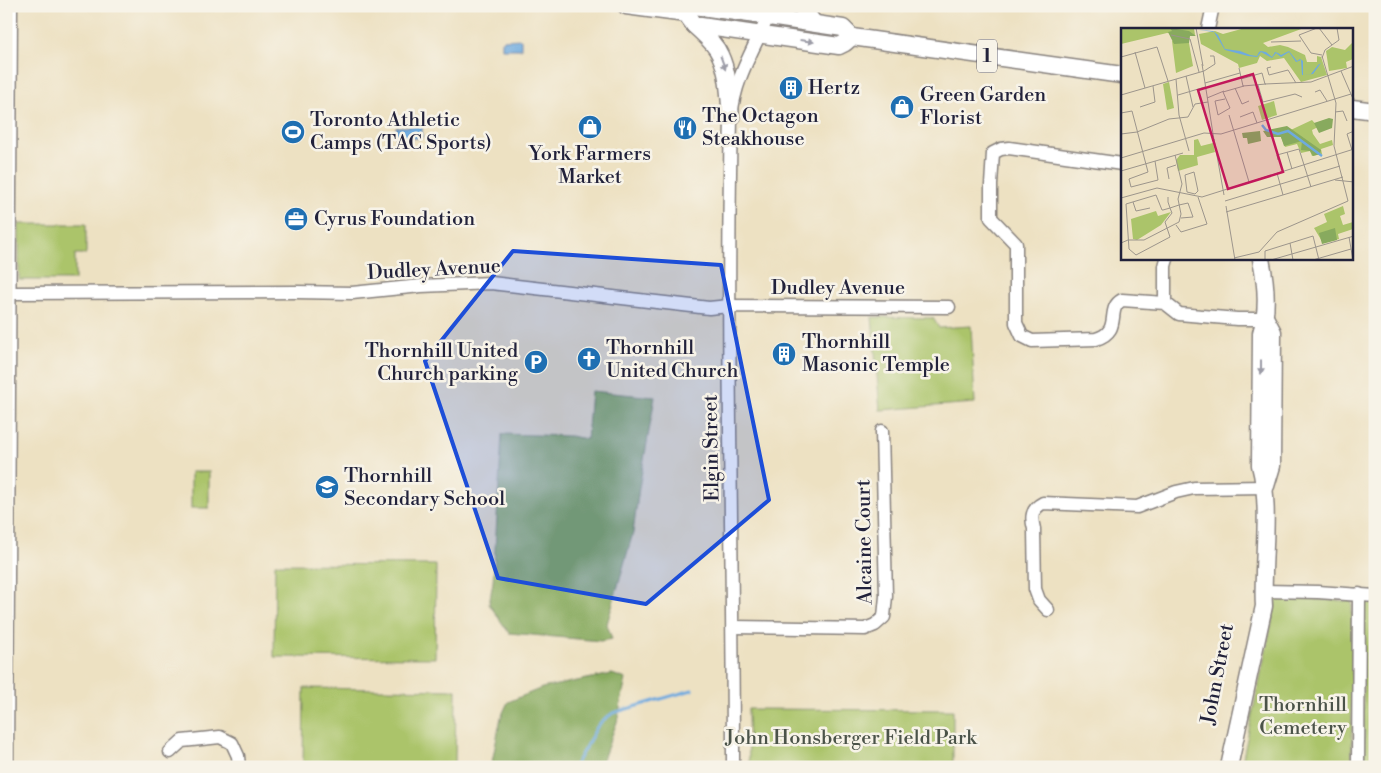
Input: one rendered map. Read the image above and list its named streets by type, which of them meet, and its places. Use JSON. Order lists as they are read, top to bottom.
{
  "streets": {
    "main road": ["1", "John Street"],
    "street": ["Dudley Avenue", "Elgin Street", "Alcaine Court"]
  },
  "crossings": [
    ["1", "Elgin Street"],
    ["Dudley Avenue", "Elgin Street"],
    ["Elgin Street", "Alcaine Court"]
  ],
  "parks": ["Thornhill Cemetery", "John Honsberger Field Park"],
  "places": {
    "building": ["Hertz", "Thornhill Masonic Temple"],
    "shop": ["Green Garden Florist", "York Farmers Market"],
    "restaurant": ["The Octagon Steakhouse"],
    "sports": ["Toronto Athletic Camps (TAC Sports)"],
    "office": ["Cyrus Foundation"],
    "church": ["Thornhill United Church"],
    "parking": ["Thornhill United Church parking"],
    "school or university": ["Thornhill Secondary School"]
  }
}
